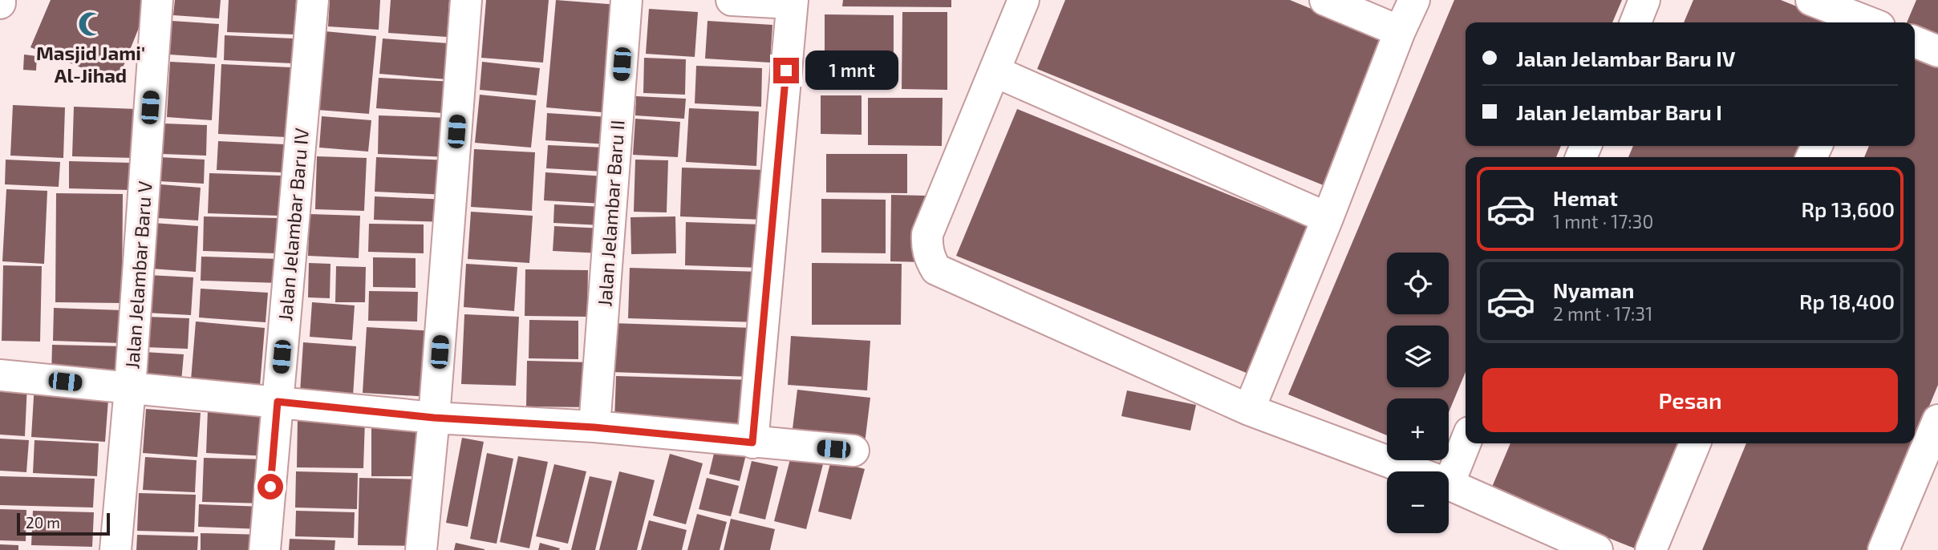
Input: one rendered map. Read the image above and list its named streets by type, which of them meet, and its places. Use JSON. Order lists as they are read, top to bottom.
{
  "streets": {
    "street": ["Jalan Jelambar Baru II", "Jalan Jelambar Baru IV", "Jalan Jelambar Baru V"]
  },
  "places": {
    "mosque": ["Masjid Jami' Al-Jihad"]
  },
  "scale_bar": "20 m",
  "page": {
    "banner": ["Jalan Jelambar Baru IV", "Jalan Jelambar Baru I"],
    "bubble": "1 mnt",
    "list": [
      {
        "name": "Hemat",
        "note": "1 mnt · 17:30",
        "value": "Rp 13,600"
      },
      {
        "name": "Nyaman",
        "note": "2 mnt · 17:31",
        "value": "Rp 18,400"
      }
    ],
    "map_buttons": ["+", "−"],
    "buttons": "Pesan",
    "scale": "20 m"
  }
}
